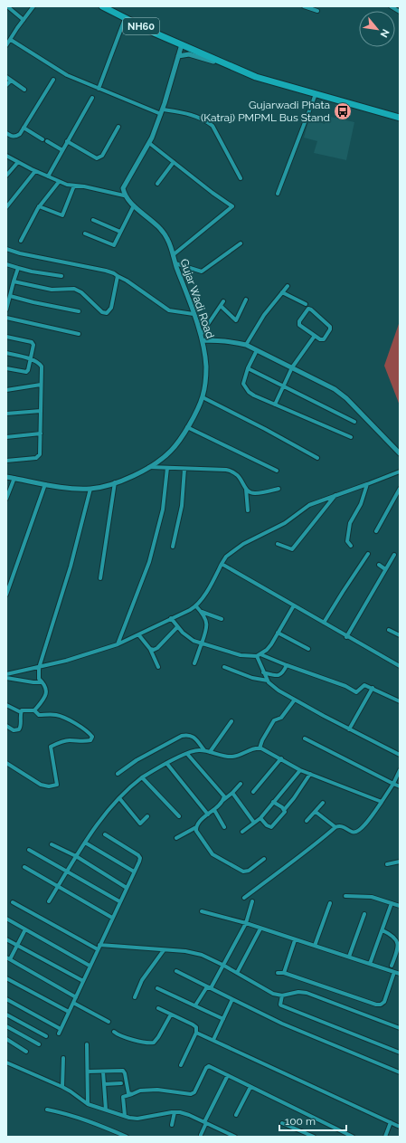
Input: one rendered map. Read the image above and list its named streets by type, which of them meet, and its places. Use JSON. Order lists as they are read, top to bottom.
{
  "streets": {
    "highway": ["NH60"],
    "street": ["Gujar Wadi Road"]
  },
  "places": {
    "bus stop": ["Gujarwadi Phata (Katraj) PMPML Bus Stand"]
  },
  "scale_bar": "100 m",
  "north": "bottom right"
}
